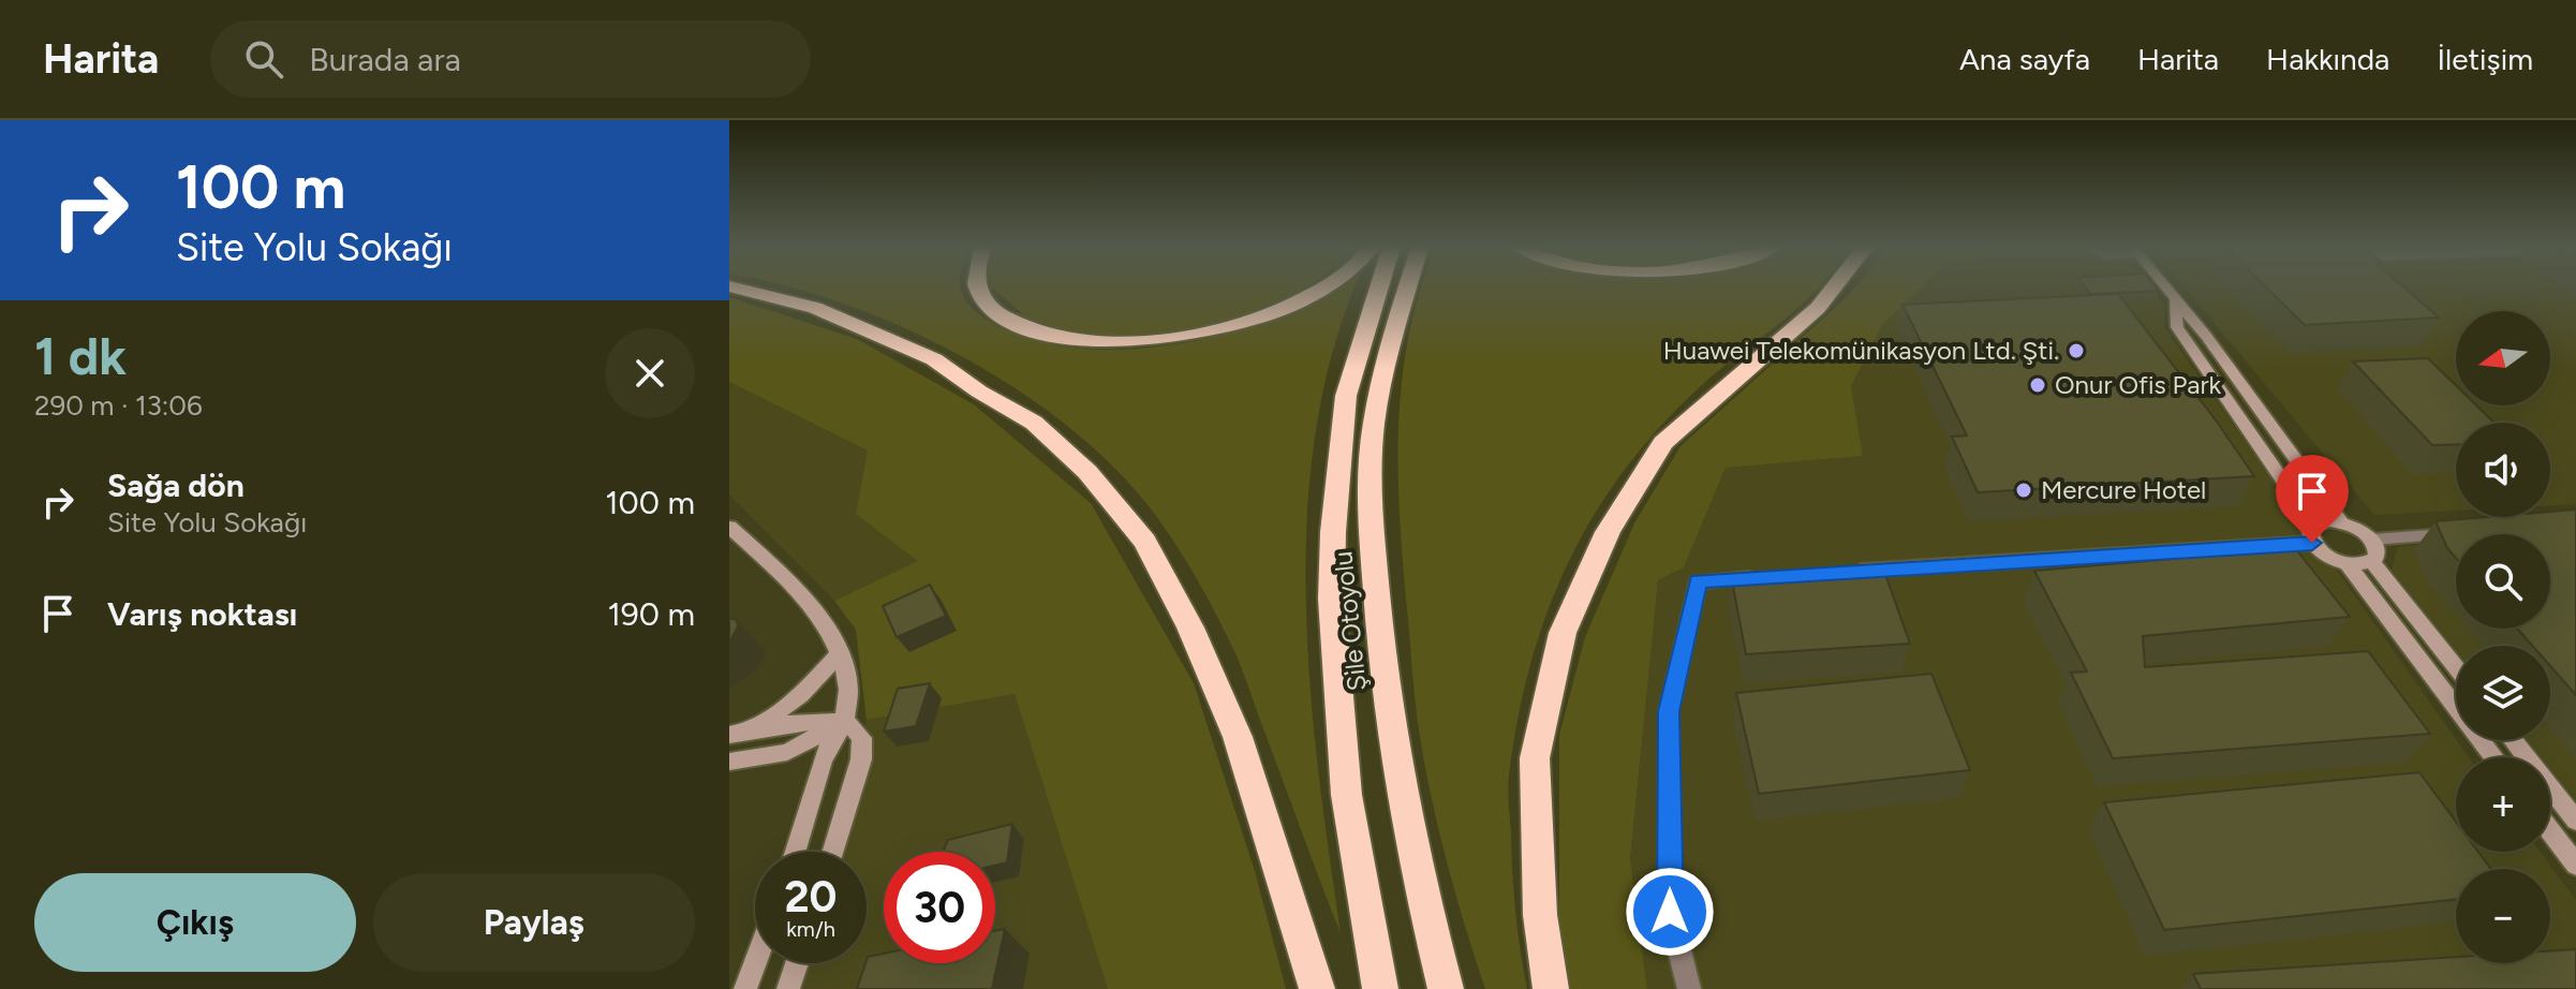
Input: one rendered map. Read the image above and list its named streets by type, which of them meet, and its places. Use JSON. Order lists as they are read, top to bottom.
{
  "streets": {
    "highway": ["Şile Otoyolu"]
  },
  "places": ["Huawei Telekomünikasyon Ltd. Şti.", "Onur Ofis Park", "Mercure Hotel"],
  "north": "left",
  "page": {
    "header": "Harita",
    "search": "Burada ara",
    "nav": [
      "Ana sayfa",
      "Harita",
      "Hakkında",
      "İletişim"
    ],
    "turn": ["100 m", "Site Yolu Sokağı"],
    "heading": ["1 dk", "290 m · 13:06"],
    "map_buttons": ["+", "−"],
    "list": [
      {
        "name": "Sağa dön",
        "note": "Site Yolu Sokağı",
        "value": "100 m"
      },
      {
        "name": "Varış noktası",
        "value": "190 m"
      }
    ],
    "speed": "20 km/h",
    "limit": "30",
    "buttons": ["Çıkış", "Paylaş"]
  }
}
